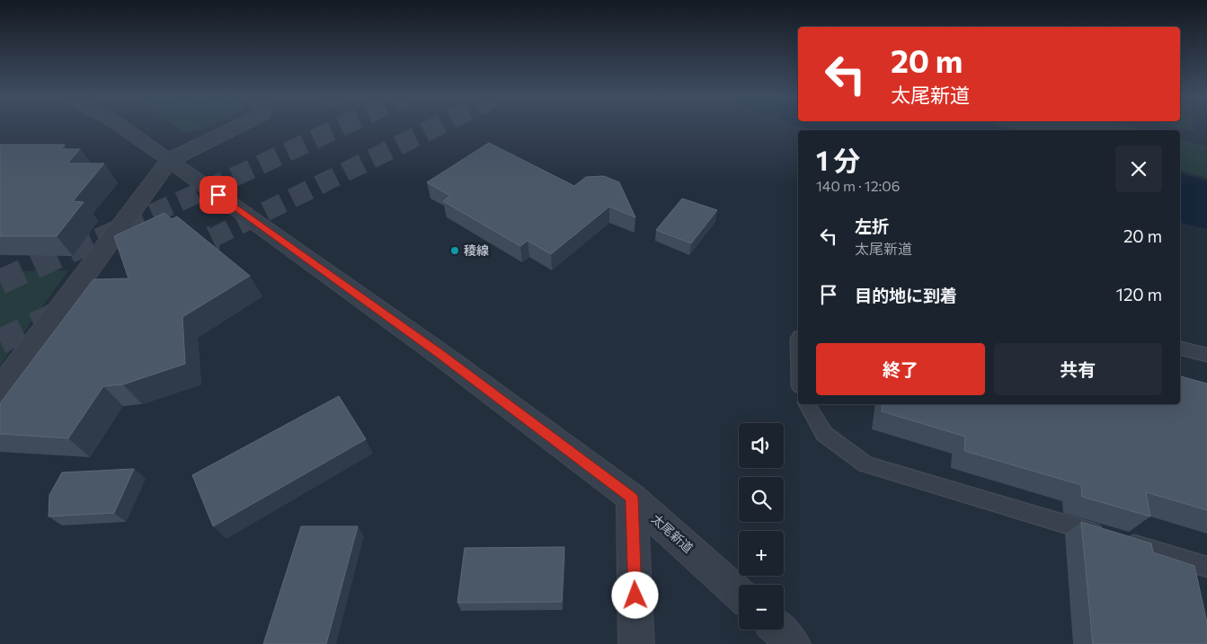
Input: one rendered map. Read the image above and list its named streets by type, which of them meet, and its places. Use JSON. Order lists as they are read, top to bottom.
{
  "streets": {
    "street": ["太尾新道"]
  },
  "places": ["稜線"],
  "page": {
    "turn": ["20 m", "太尾新道"],
    "heading": ["1 分", "140 m · 12:06"],
    "list": [
      {
        "name": "左折",
        "note": "太尾新道",
        "value": "20 m"
      },
      {
        "name": "目的地に到着",
        "value": "120 m"
      }
    ],
    "buttons": ["終了", "共有"],
    "map_buttons": ["+", "−"]
  }
}
